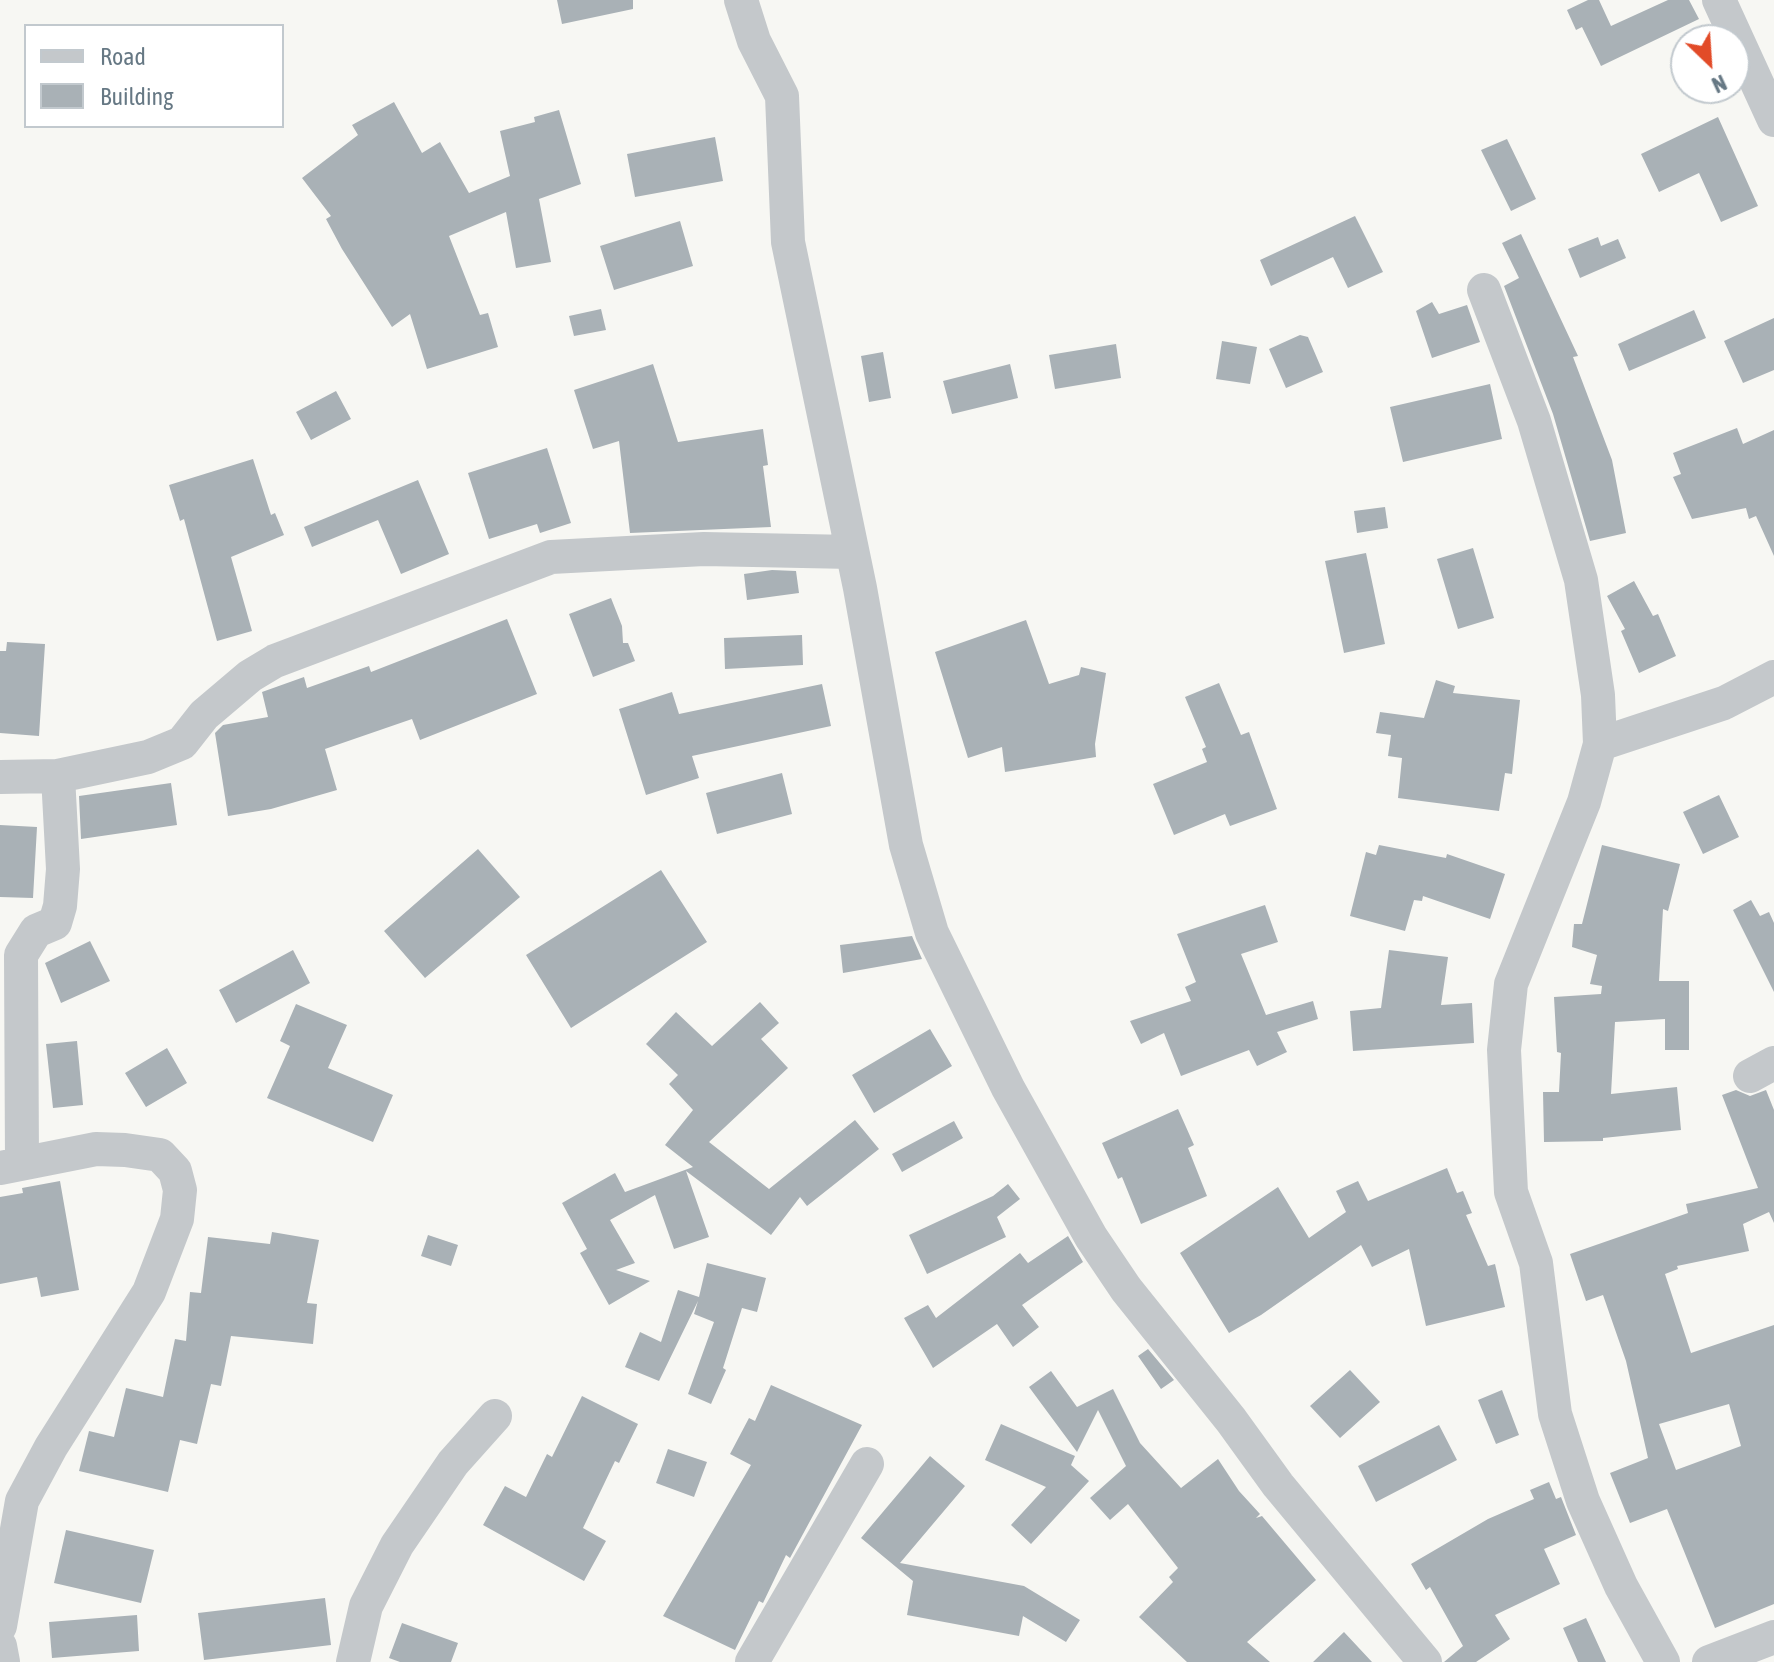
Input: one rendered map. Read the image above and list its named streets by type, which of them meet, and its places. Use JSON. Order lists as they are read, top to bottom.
{
  "legend": ["Road", "Building"],
  "north": "bottom right"
}
